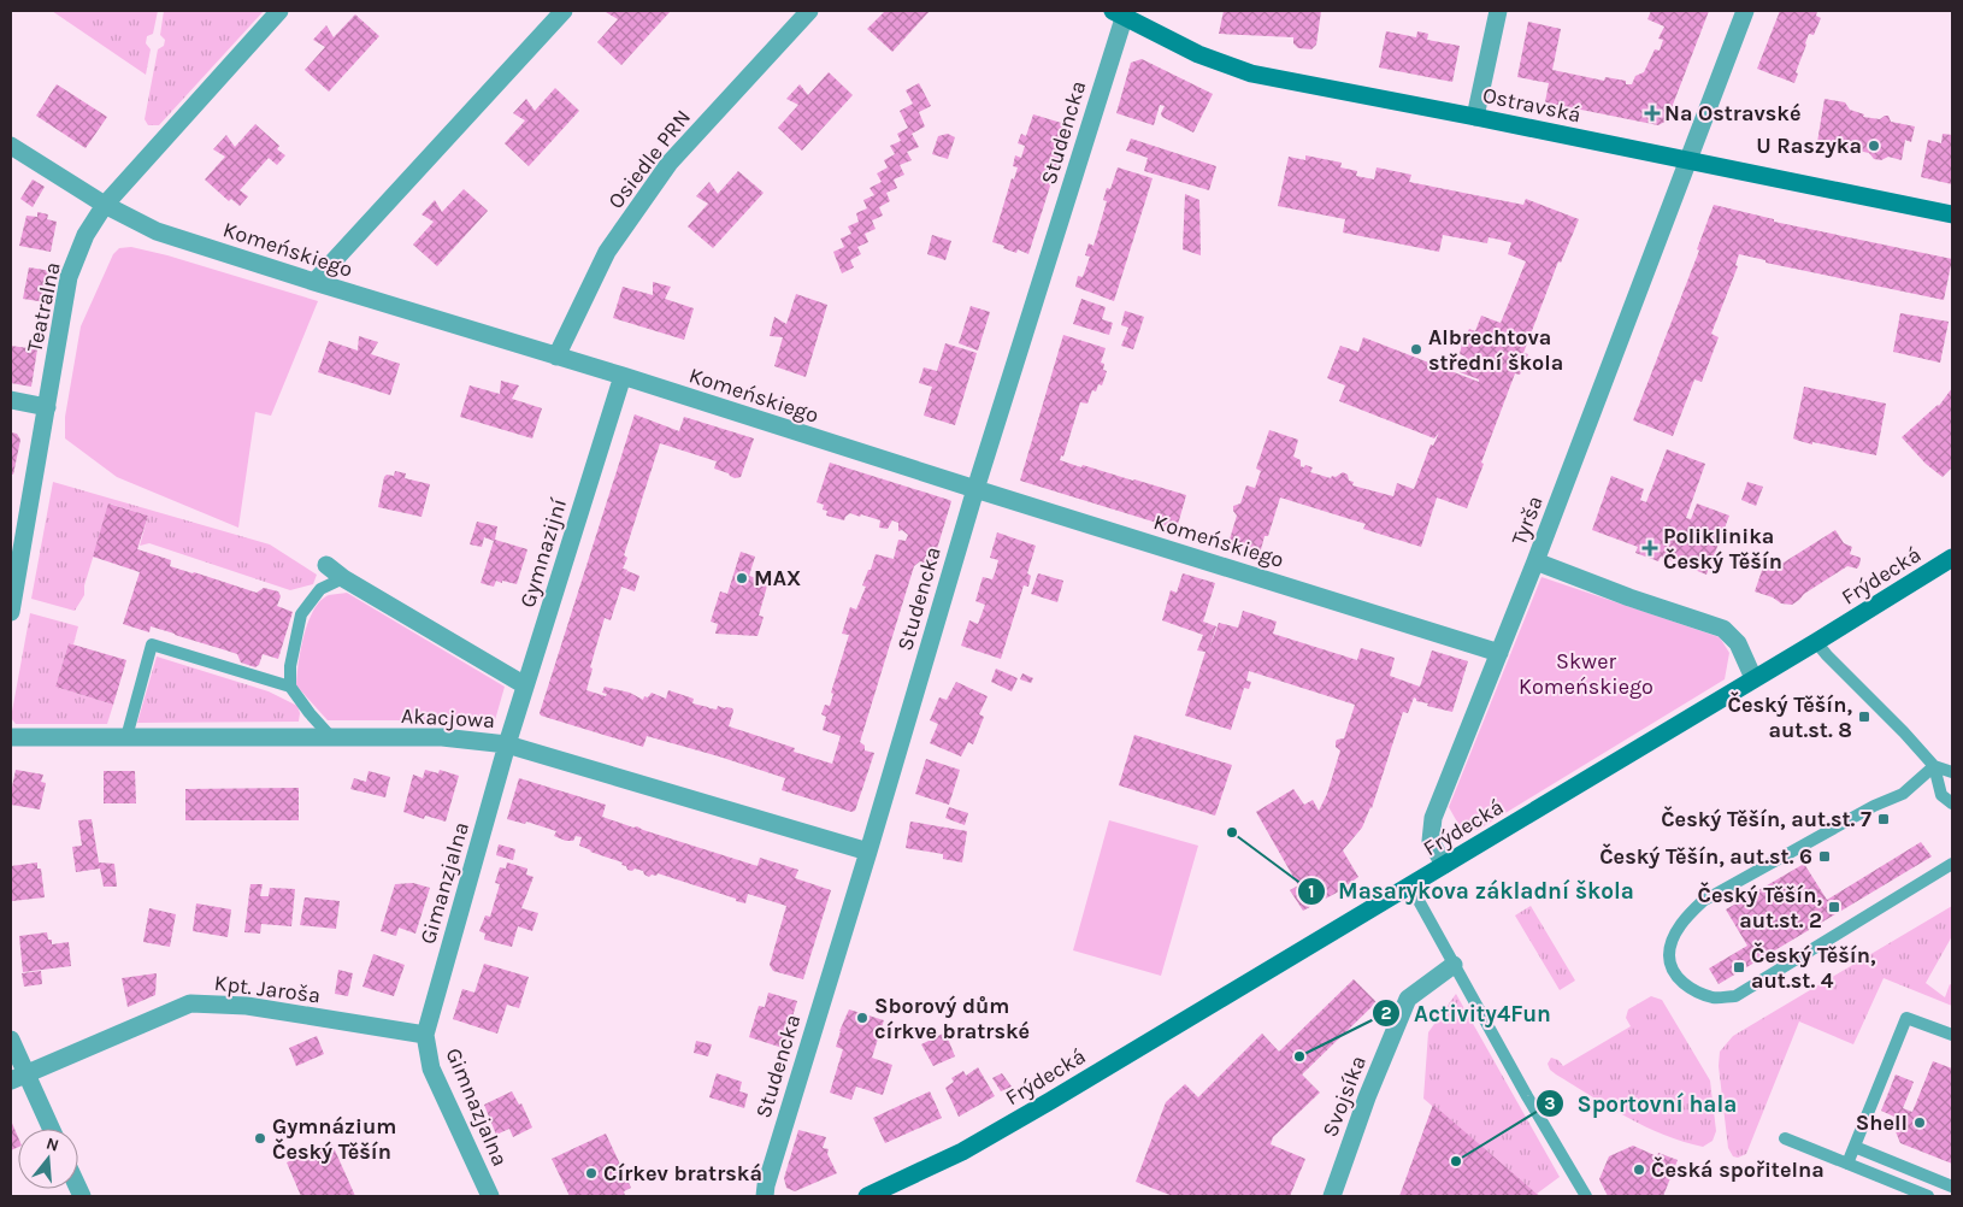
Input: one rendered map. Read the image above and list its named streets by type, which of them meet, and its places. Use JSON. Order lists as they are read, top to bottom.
{
  "streets": {
    "main road": ["Ostravská", "Frýdecká"],
    "street": [
      "Studencka",
      "Osiedle PRN",
      "Komeńskiego",
      "Teatralna",
      "Tyrša",
      "Gymnazijní",
      "Akacjowa",
      "Gimanzjalna",
      "Kpt. Jaroša",
      "Svojsíka",
      "Gimnazjalna"
    ]
  },
  "crossings": [
    ["Ostravská", "Studencka"],
    ["Ostravská", "Tyrša"],
    ["Studencka", "Komeńskiego"],
    ["Studencka", "Akacjowa"],
    ["Osiedle PRN", "Komeńskiego"],
    ["Komeńskiego", "Teatralna"],
    ["Komeńskiego", "Tyrša"],
    ["Komeńskiego", "Gymnazijní"],
    ["Tyrša", "Frýdecká"],
    ["Gymnazijní", "Akacjowa"],
    ["Gymnazijní", "Gimanzjalna"],
    ["Akacjowa", "Gimanzjalna"],
    ["Gimanzjalna", "Kpt. Jaroša"],
    ["Gimanzjalna", "Gimnazjalna"],
    ["Kpt. Jaroša", "Gimnazjalna"]
  ],
  "parks": ["Skwer Komeńskiego"],
  "places": {
    "health": ["Na Ostravské", "Poliklinika Český Těšín"],
    "other": [
      "U Raszyka",
      "Albrechtova střední škola",
      "MAX",
      "Masarykova základní škola",
      "Sborový dům církve bratrské",
      "Activity4Fun",
      "Shell",
      "Gymnázium Český Těšín",
      "Sportovní hala",
      "Česká spořitelna",
      "Církev bratrská"
    ],
    "transit": [
      "Český Těšín, aut.st. 8",
      "Český Těšín, aut.st. 7",
      "Český Těšín, aut.st. 6",
      "Český Těšín, aut.st. 2",
      "Český Těšín, aut.st. 4"
    ]
  },
  "north": "top"
}
